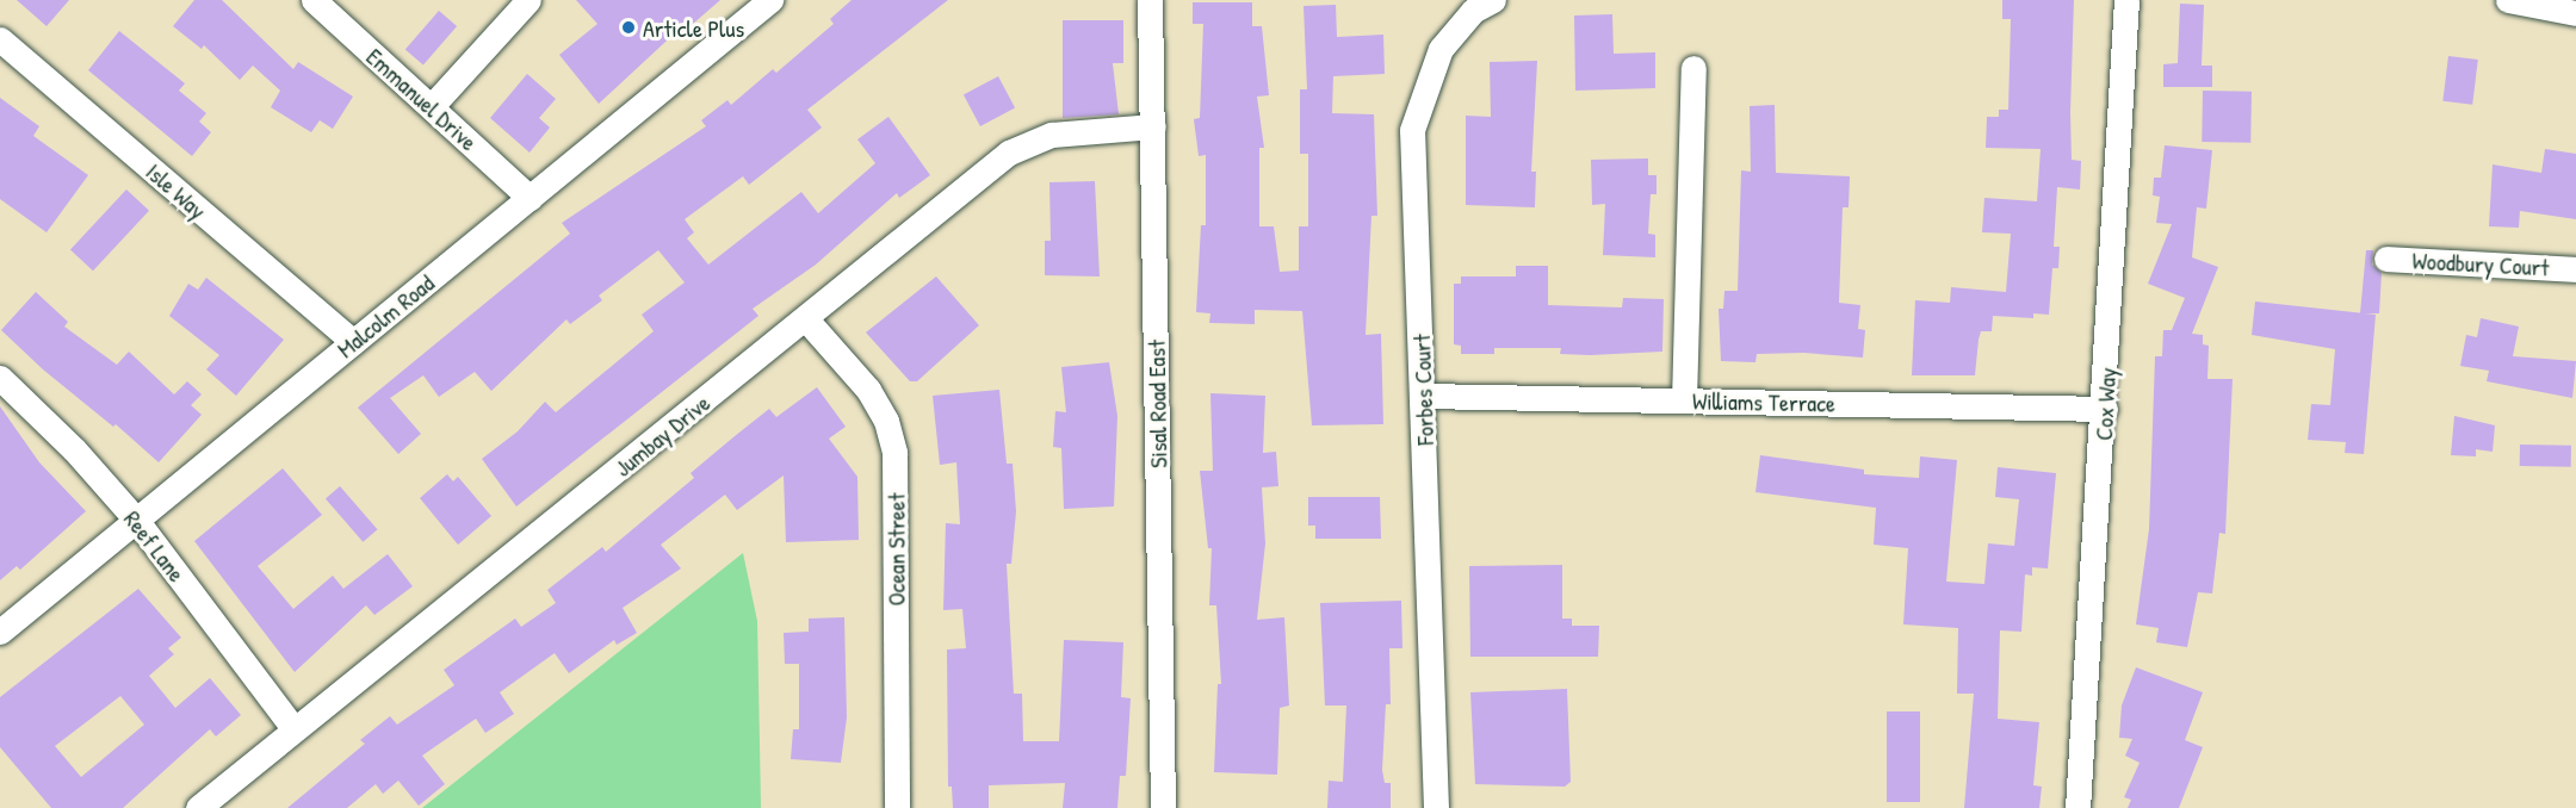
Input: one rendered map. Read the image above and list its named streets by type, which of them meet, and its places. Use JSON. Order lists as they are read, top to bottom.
{
  "streets": {
    "street": [
      "Emmanuel Drive",
      "Isle Way",
      "Woodbury Court",
      "Malcolm Road",
      "Forbes Court",
      "Williams Terrace",
      "Sisal Road East",
      "Cox Way",
      "Jumbay Drive",
      "Reef Lane",
      "Ocean Street"
    ]
  },
  "crossings": [
    ["Emmanuel Drive", "Malcolm Road"],
    ["Isle Way", "Malcolm Road"],
    ["Malcolm Road", "Reef Lane"],
    ["Forbes Court", "Williams Terrace"],
    ["Williams Terrace", "Cox Way"],
    ["Sisal Road East", "Jumbay Drive"],
    ["Jumbay Drive", "Reef Lane"],
    ["Jumbay Drive", "Ocean Street"]
  ],
  "places": ["Article Plus"]
}
